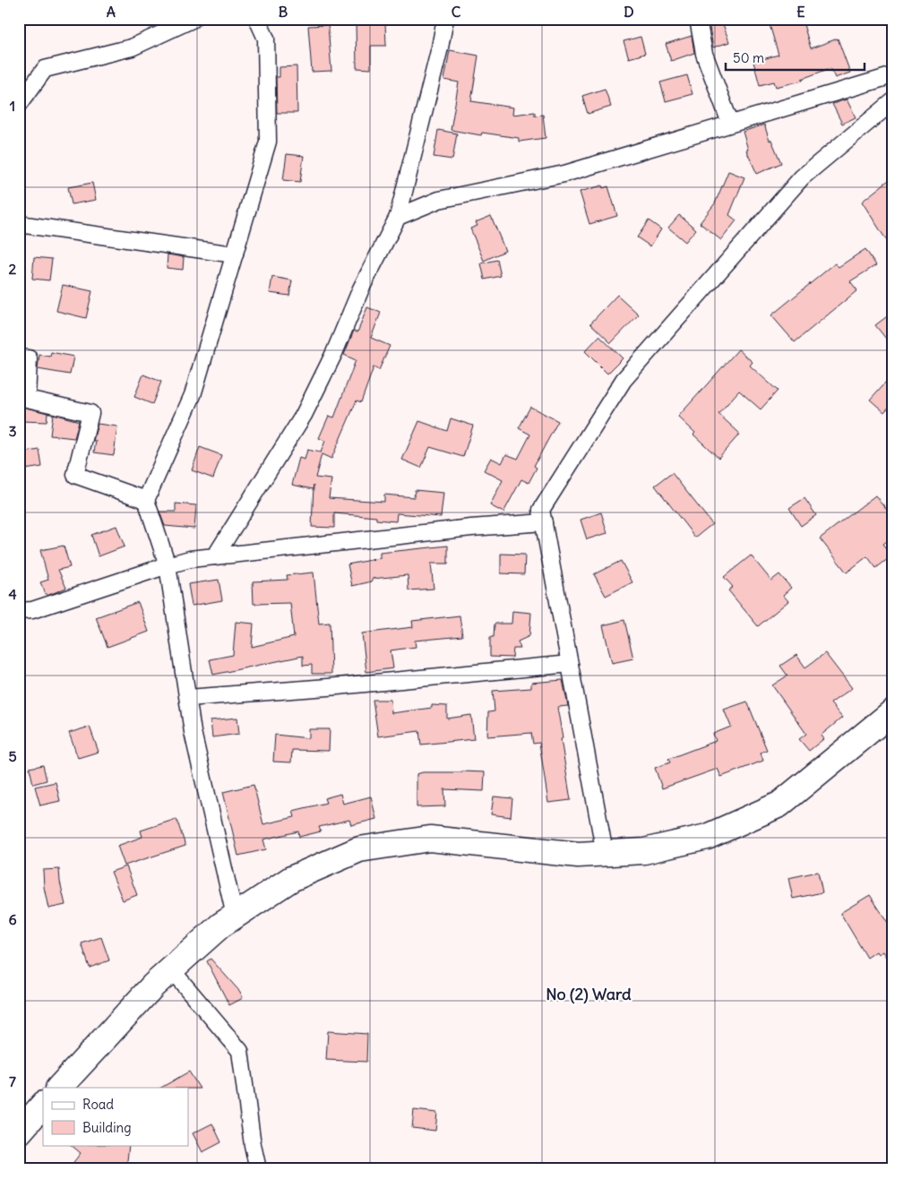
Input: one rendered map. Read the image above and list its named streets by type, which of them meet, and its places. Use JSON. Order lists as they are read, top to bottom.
{
  "districts": ["No (2) Ward"],
  "legend": ["Road", "Building"],
  "scale_bar": "50 m",
  "grid": {
    "columns": [
      "A",
      "B",
      "C",
      "D",
      "E"
    ],
    "rows": [
      "1",
      "2",
      "3",
      "4",
      "5",
      "6",
      "7"
    ]
  }
}
